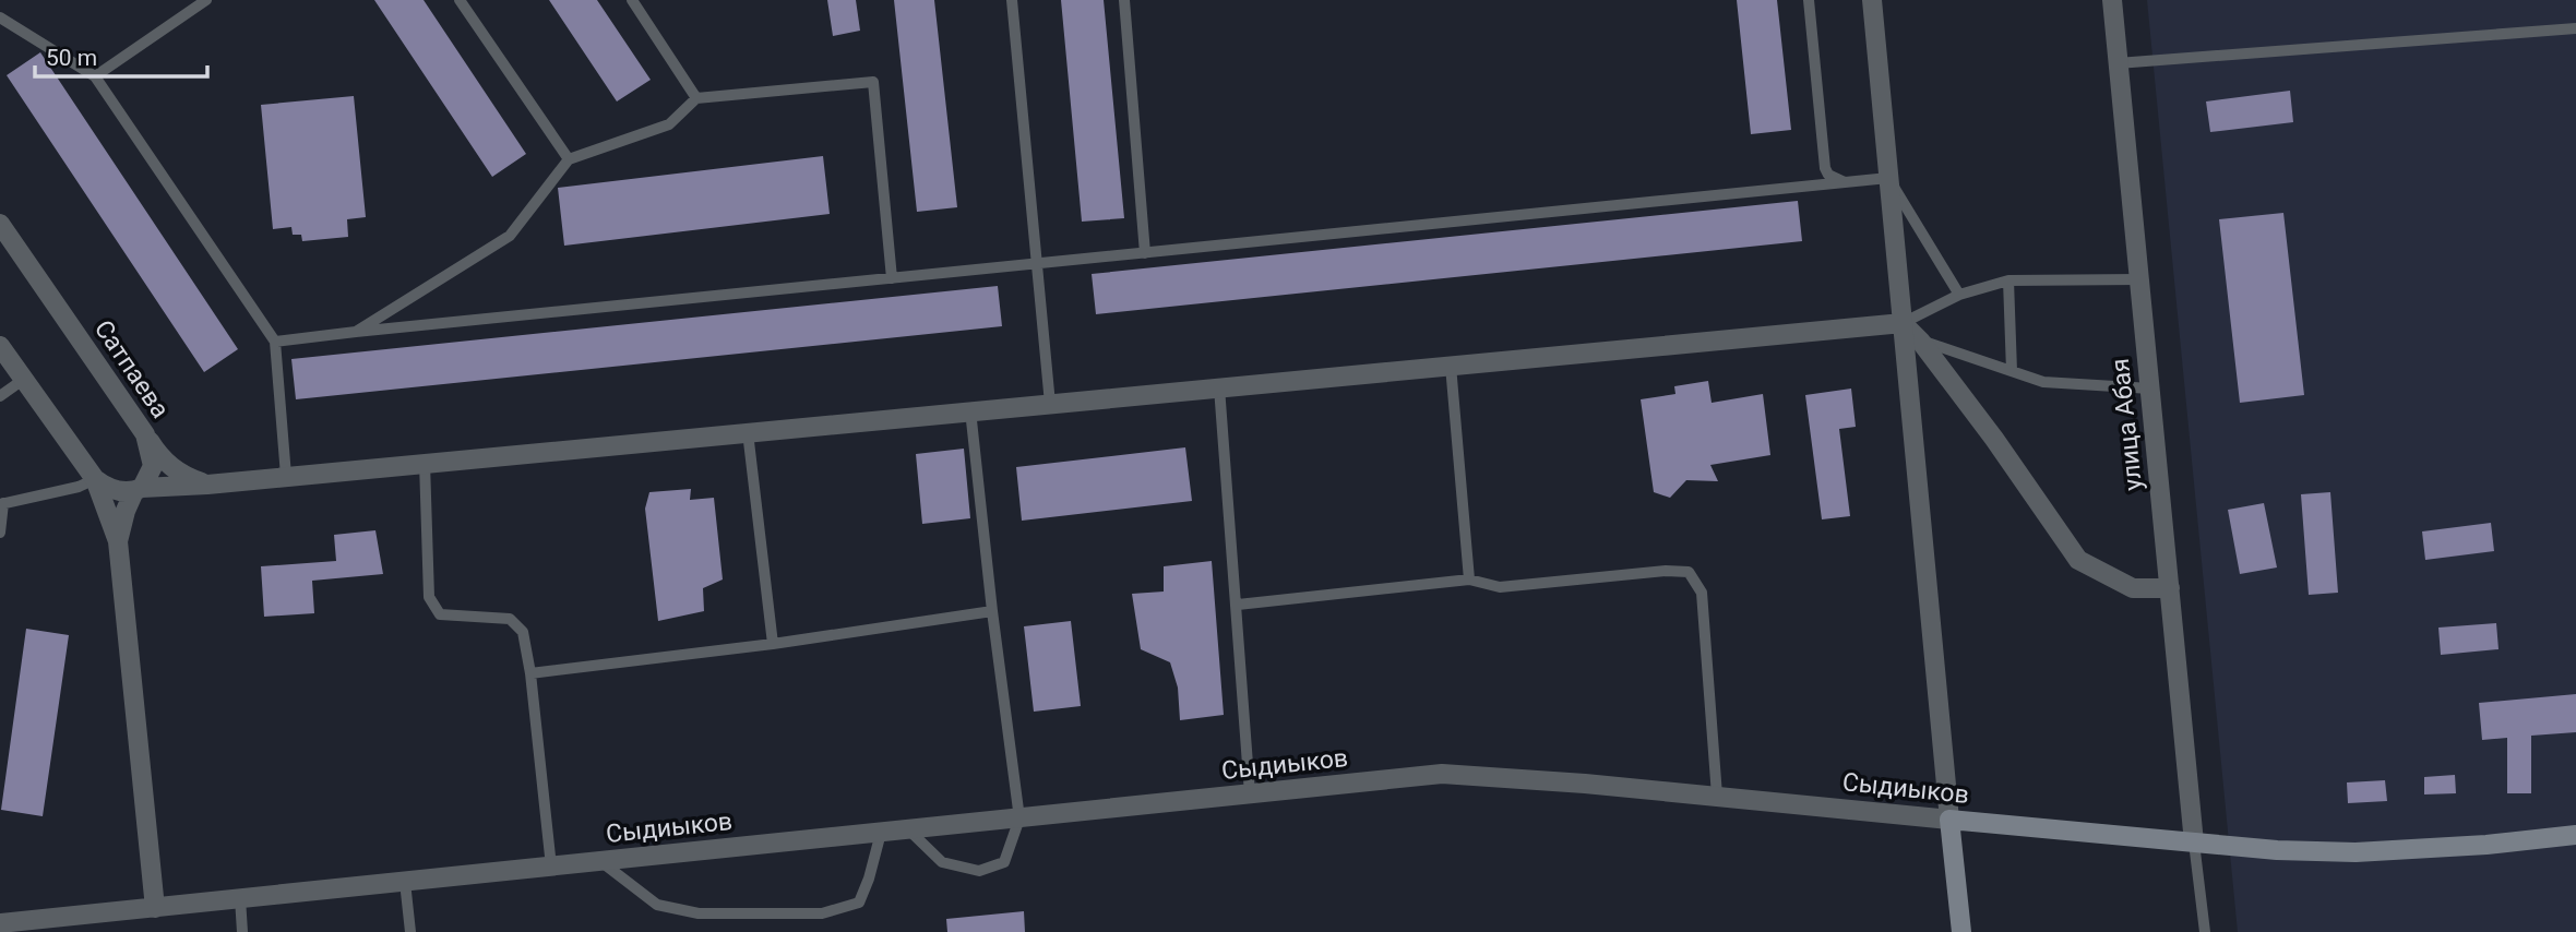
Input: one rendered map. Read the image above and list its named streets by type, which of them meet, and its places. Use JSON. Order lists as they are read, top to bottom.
{
  "streets": {
    "main road": ["Сыдиыков"],
    "street": ["Сатпаева", "улица Абая"]
  },
  "crossings": [
    ["улица Абая", "Сыдиыков"]
  ],
  "scale_bar": "50 m"
}
